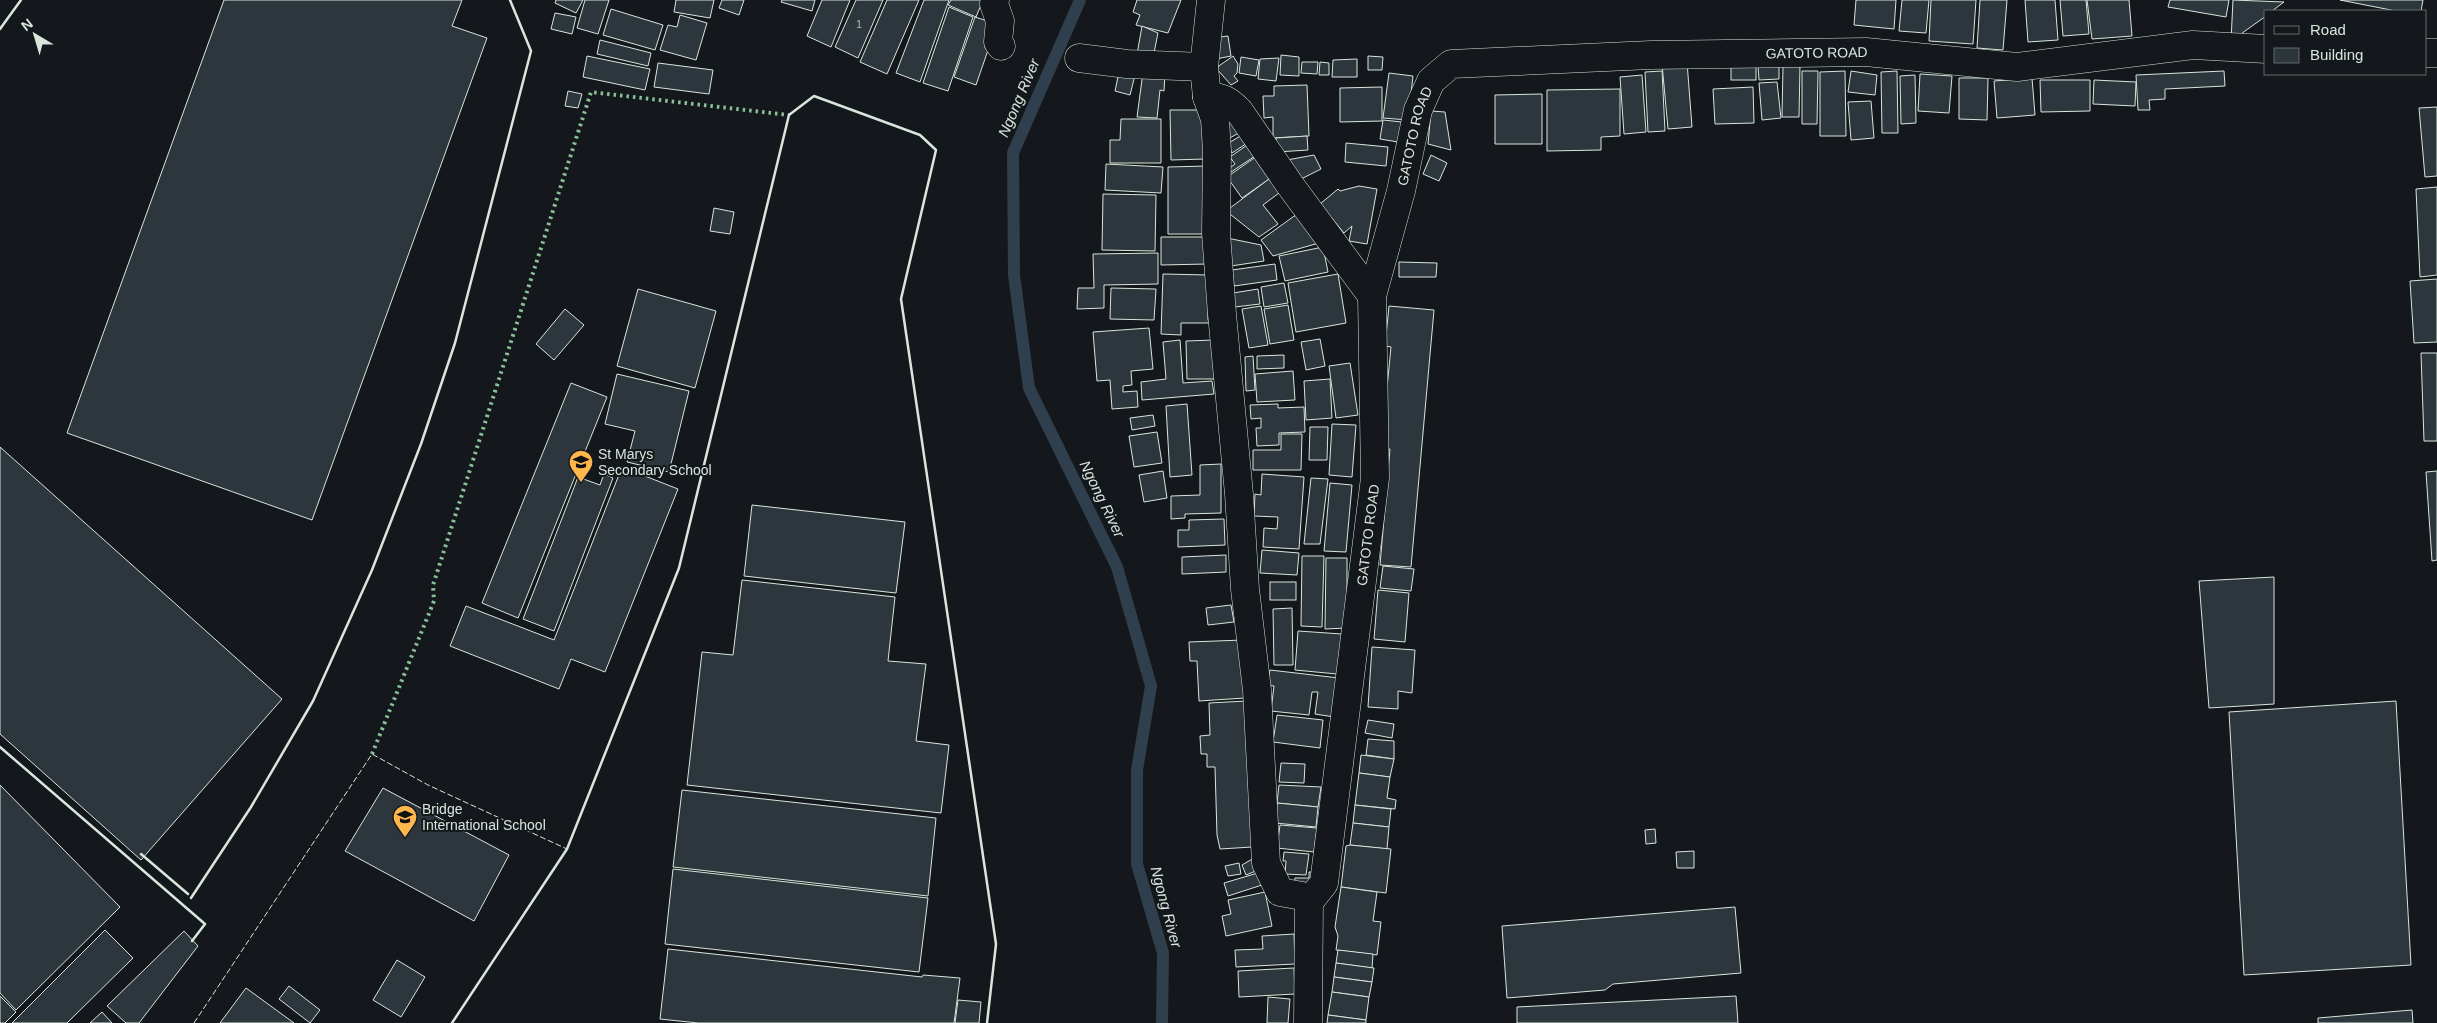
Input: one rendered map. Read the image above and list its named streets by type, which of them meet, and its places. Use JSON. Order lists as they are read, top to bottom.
{
  "streets": {
    "street": ["GATOTO ROAD"]
  },
  "water": ["Ngong River"],
  "places": {
    "school or university": ["St Marys Secondary School", "Bridge International School"]
  },
  "house_numbers": ["1"],
  "legend": ["Road", "Building"],
  "north": "top left"
}
